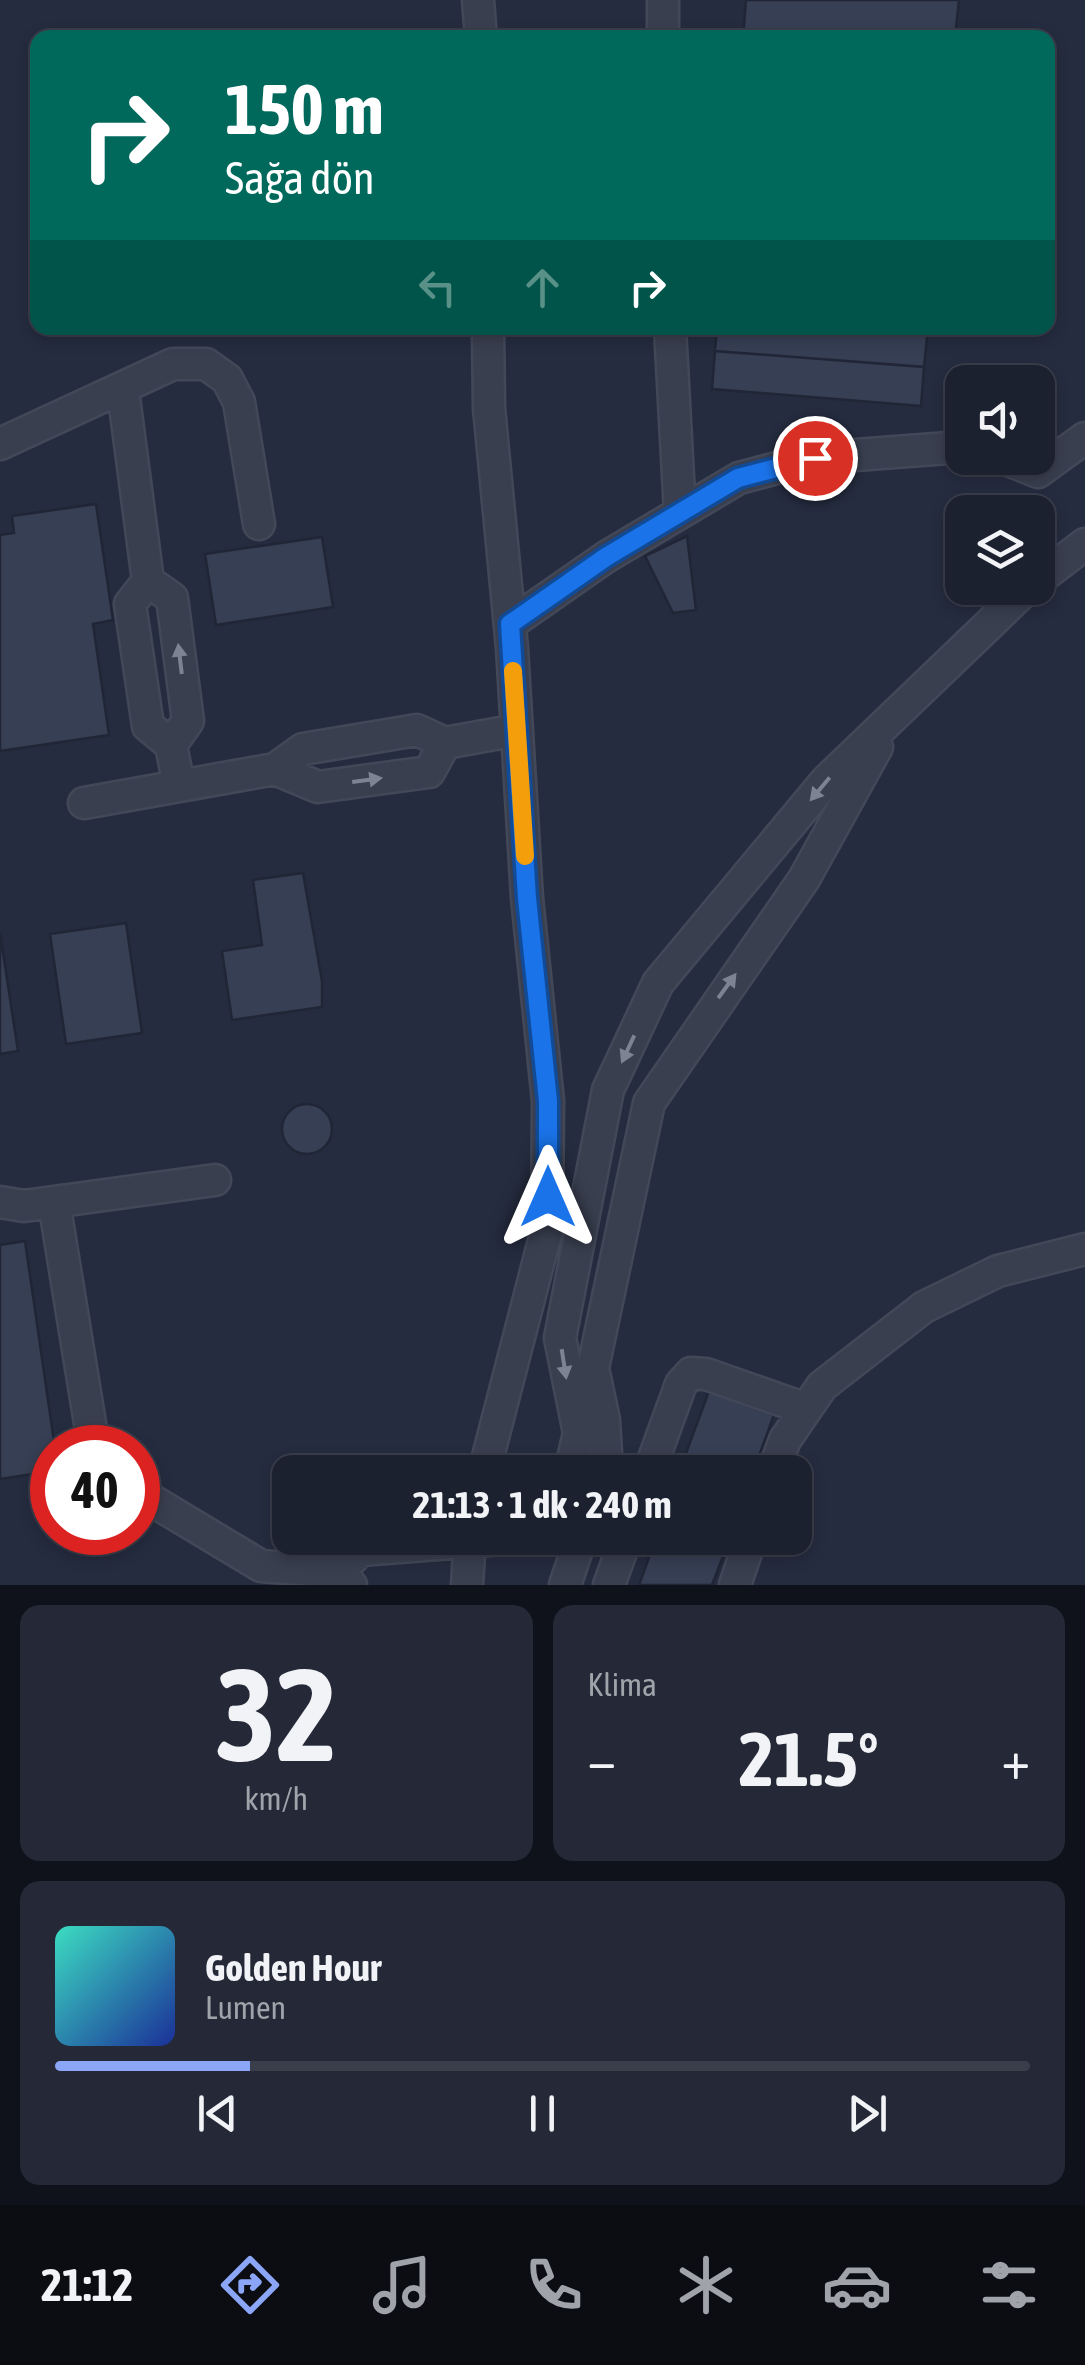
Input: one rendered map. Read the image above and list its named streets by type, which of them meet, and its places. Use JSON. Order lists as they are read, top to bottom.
{
  "page": {
    "turn": ["150 m", "Sağa dön"],
    "limit": "40",
    "trip": "21:13 · 1 dk · 240 m",
    "tile": [
      ["32", "km/h"],
      "Klima"
    ],
    "heat": ["−", "21.5°", "+"],
    "song": ["Golden Hour", "Lumen"],
    "tabs": "21:12"
  }
}
